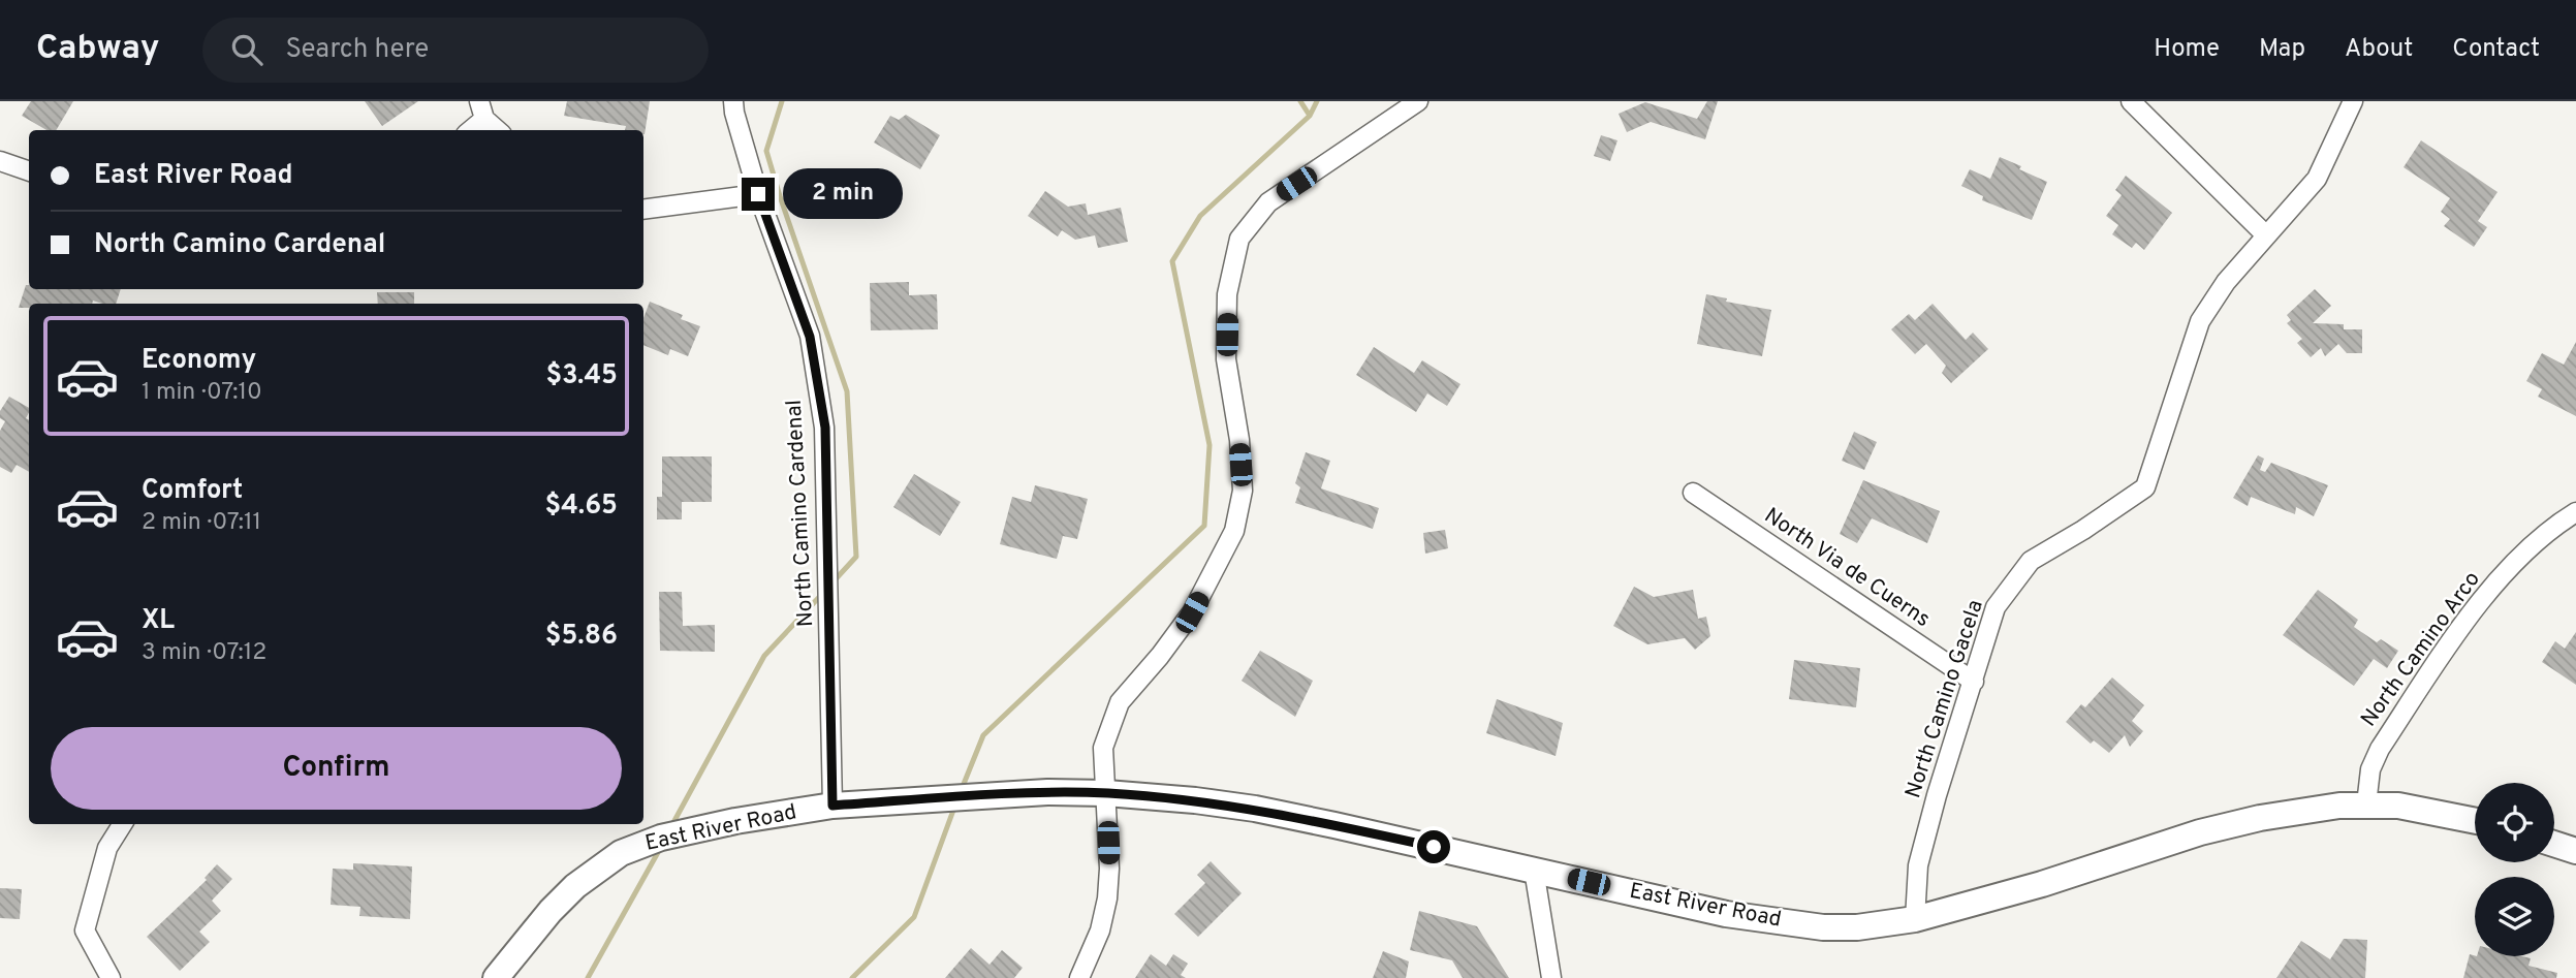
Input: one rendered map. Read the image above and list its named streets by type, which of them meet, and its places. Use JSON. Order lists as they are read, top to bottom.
{
  "streets": {
    "street": [
      "North Camino Cardenal",
      "North Via de Cuerns",
      "North Camino Arco",
      "North Camino Gacela",
      "East River Road"
    ]
  },
  "crossings": [
    ["North Camino Cardenal", "East River Road"],
    ["North Via de Cuerns", "North Camino Gacela"],
    ["North Camino Arco", "East River Road"],
    ["North Camino Gacela", "East River Road"]
  ],
  "page": {
    "header": "Cabway",
    "search": "Search here",
    "nav": [
      "Home",
      "Map",
      "About",
      "Contact"
    ],
    "banner": ["East River Road", "North Camino Cardenal"],
    "bubble": "2 min",
    "list": [
      {
        "name": "Economy",
        "note": "1 min · 07:10",
        "value": "$3.45"
      },
      {
        "name": "Comfort",
        "note": "2 min · 07:11",
        "value": "$4.65"
      },
      {
        "name": "XL",
        "note": "3 min · 07:12",
        "value": "$5.86"
      }
    ],
    "buttons": "Confirm"
  }
}
